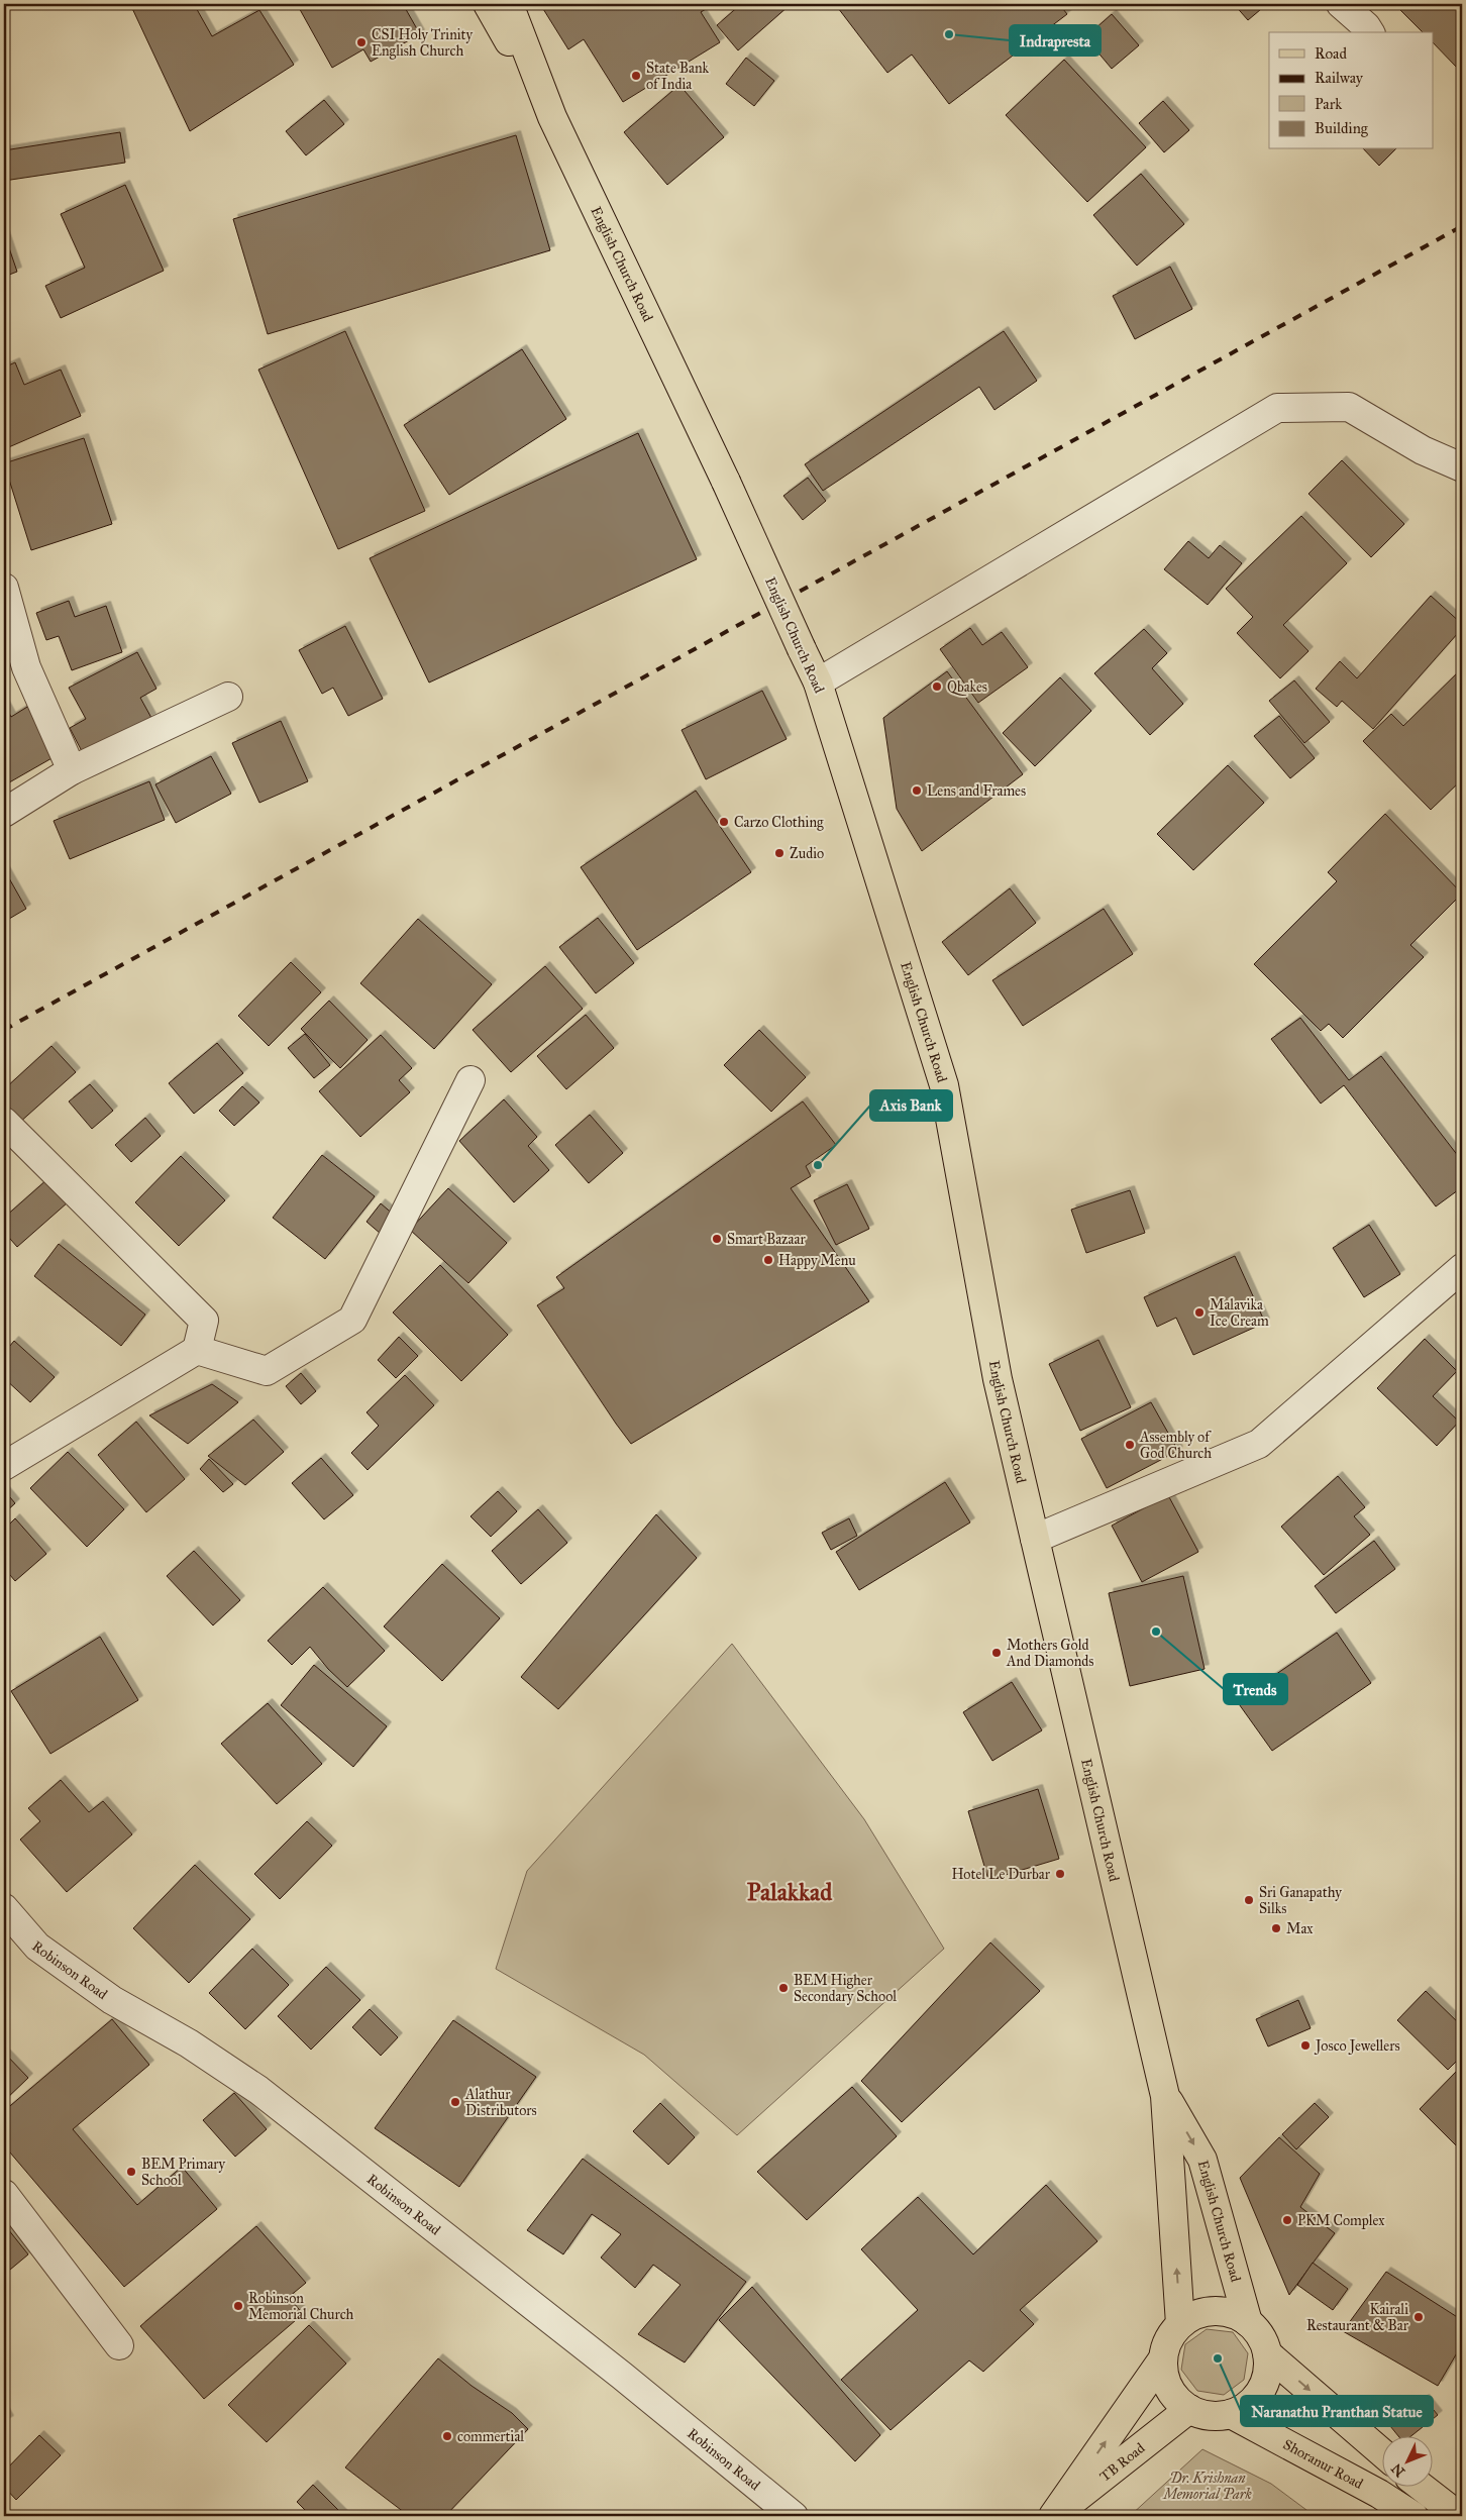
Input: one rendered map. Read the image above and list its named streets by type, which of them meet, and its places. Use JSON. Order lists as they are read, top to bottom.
{
  "streets": {
    "main road": ["English Church Road", "TB Road", "Shoranur Road"],
    "street": ["Robinson Road"]
  },
  "crossings": [
    ["English Church Road", "TB Road"],
    ["English Church Road", "Shoranur Road"],
    ["TB Road", "Shoranur Road"]
  ],
  "districts": ["Palakkad"],
  "parks": ["Dr. Krishnan Memorial Park"],
  "places": [
    "Indrapresta",
    "CSI Holy Trinity English Church",
    "State Bank of India",
    "Qbakes",
    "Lens and Frames",
    "Carzo Clothing",
    "Zudio",
    "Axis Bank",
    "Smart Bazaar",
    "Happy Menu",
    "Malavika Ice Cream",
    "Assembly of God Church",
    "Trends",
    "Mothers Gold And Diamonds",
    "Hotel Le Durbar",
    "Sri Ganapathy Silks",
    "Max",
    "BEM Higher Secondary School",
    "Josco Jewellers",
    "Alathur Distributors",
    "BEM Primary School",
    "PKM Complex",
    "Robinson Memorial Church",
    "Kairali Restaurant & Bar",
    "Naranathu Pranthan Statue",
    "commertial"
  ],
  "legend": [
    "Road",
    "Railway",
    "Park",
    "Building"
  ],
  "north": "bottom left"
}
